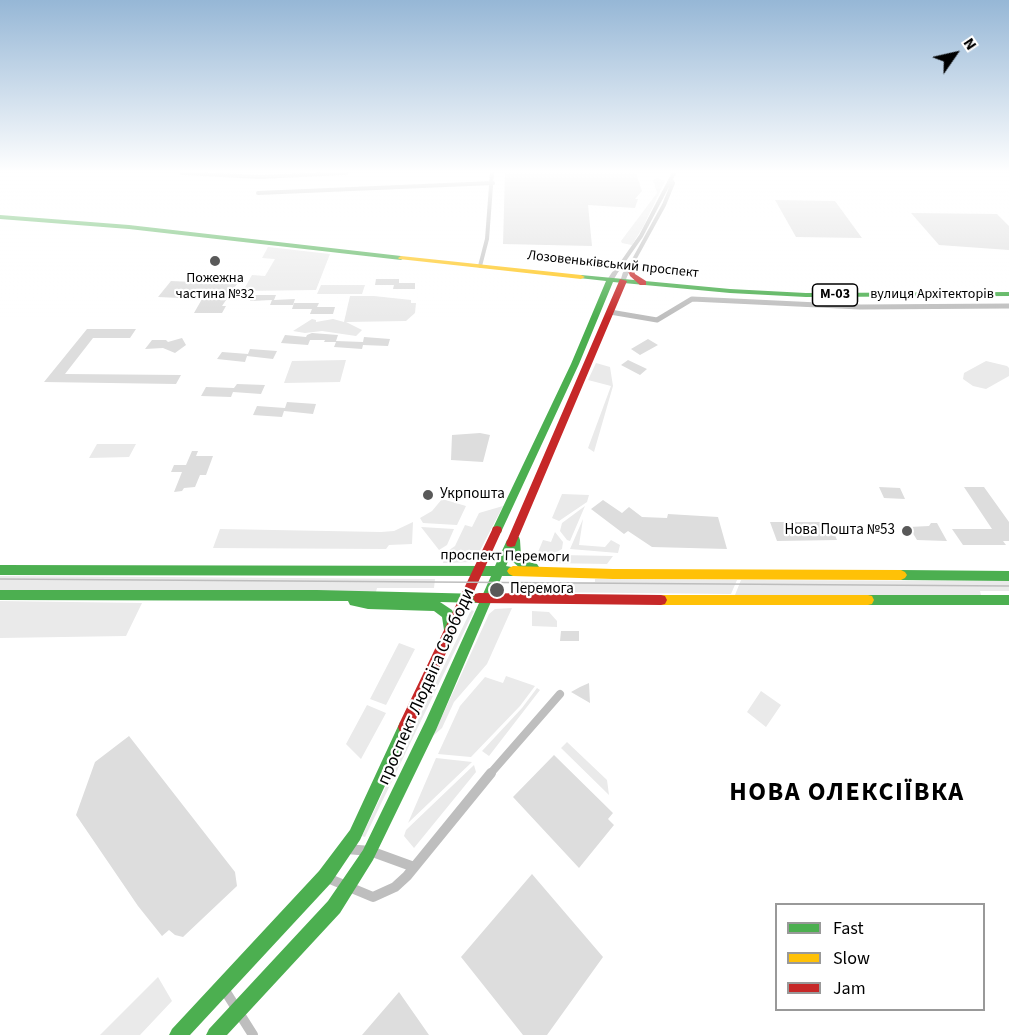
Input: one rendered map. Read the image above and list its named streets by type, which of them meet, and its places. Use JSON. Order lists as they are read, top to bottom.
{
  "streets": {
    "main road": [
      "Лозовеньківський проспект",
      "М-03",
      "проспект Перемоги",
      "проспект Людвіга Свободи"
    ],
    "street": ["вулиця Архітекторів"]
  },
  "crossings": [
    ["Лозовеньківський проспект", "проспект Людвіга Свободи"],
    ["вулиця Архітекторів", "проспект Людвіга Свободи"],
    ["проспект Перемоги", "проспект Людвіга Свободи"]
  ],
  "districts": ["НОВА ОЛЕКСІЇВКА"],
  "places": [
    "Пожежна частина №32",
    "Укрпошта",
    "Нова Пошта №53",
    "Перемога"
  ],
  "legend": ["Fast", "Slow", "Jam"],
  "north": "top right"
}
